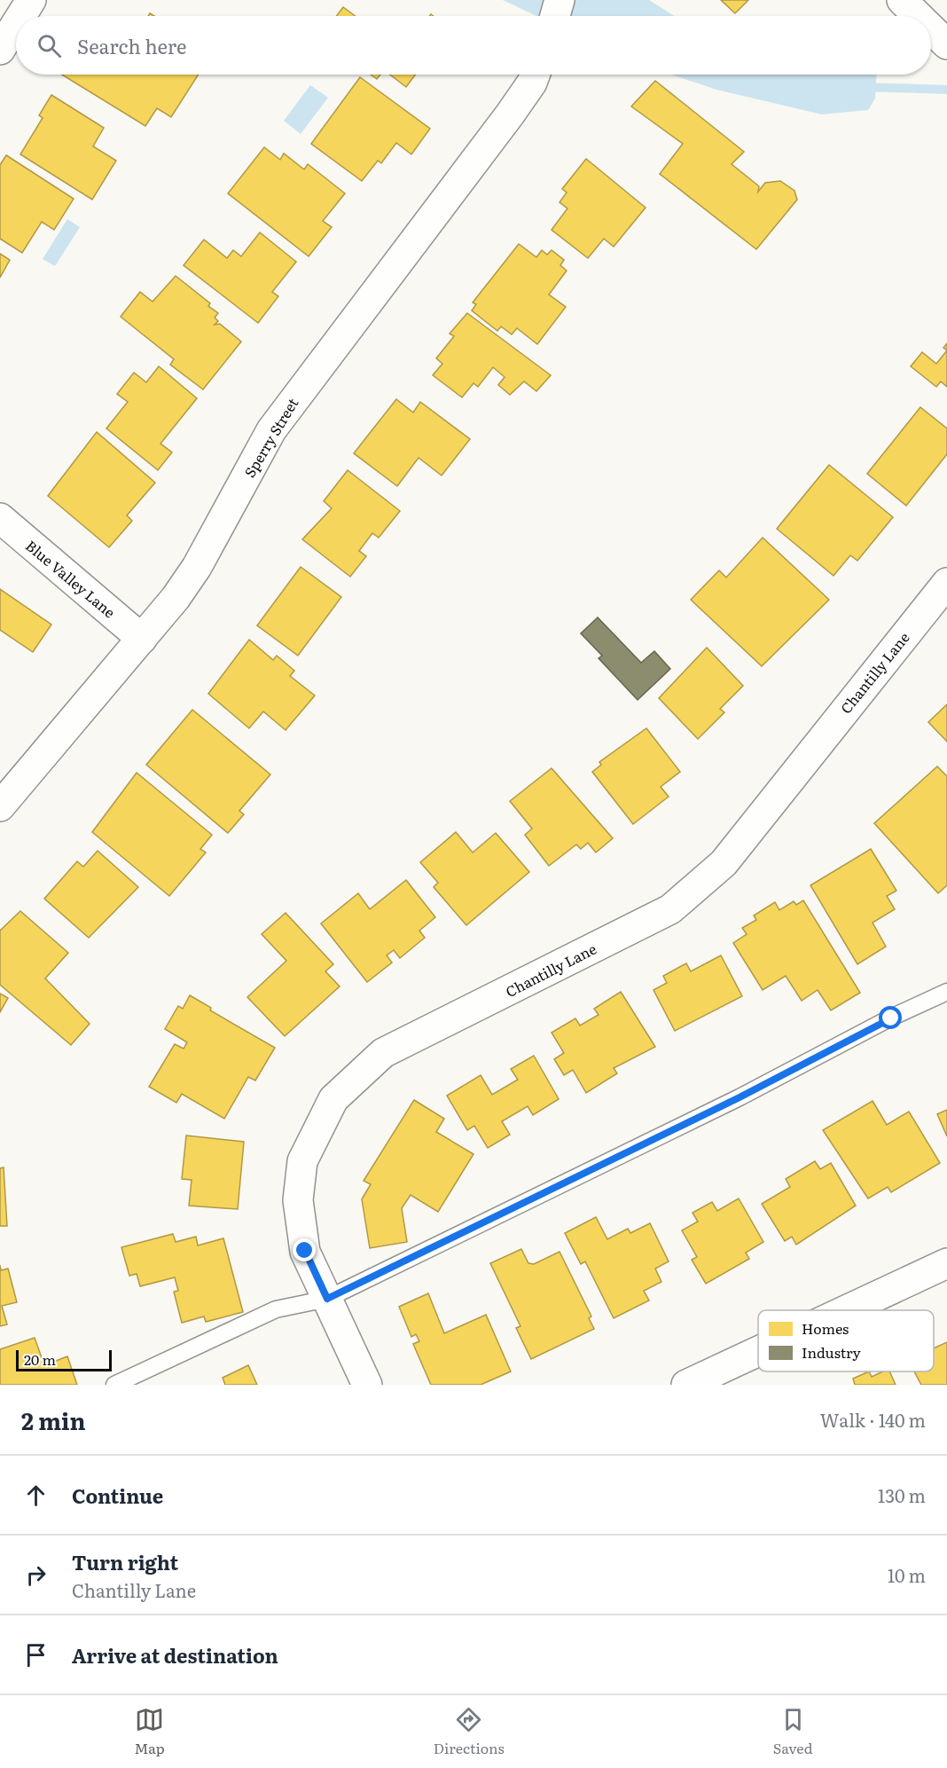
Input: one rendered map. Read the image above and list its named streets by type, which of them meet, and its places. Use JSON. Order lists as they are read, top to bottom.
{
  "streets": {
    "street": ["Sperry Street", "Blue Valley Lane", "Chantilly Lane"]
  },
  "crossings": [
    ["Sperry Street", "Blue Valley Lane"]
  ],
  "legend": ["Homes", "Industry"],
  "scale_bar": "20 m",
  "page": {
    "search": "Search here",
    "scale": "20 m",
    "heading": ["2 min", "Walk · 140 m"],
    "list": [
      ["Continue", "130 m"],
      ["Turn right", "Chantilly Lane", "10 m"],
      "Arrive at destination"
    ],
    "nav": ["Map", "Directions", "Saved"]
  }
}
